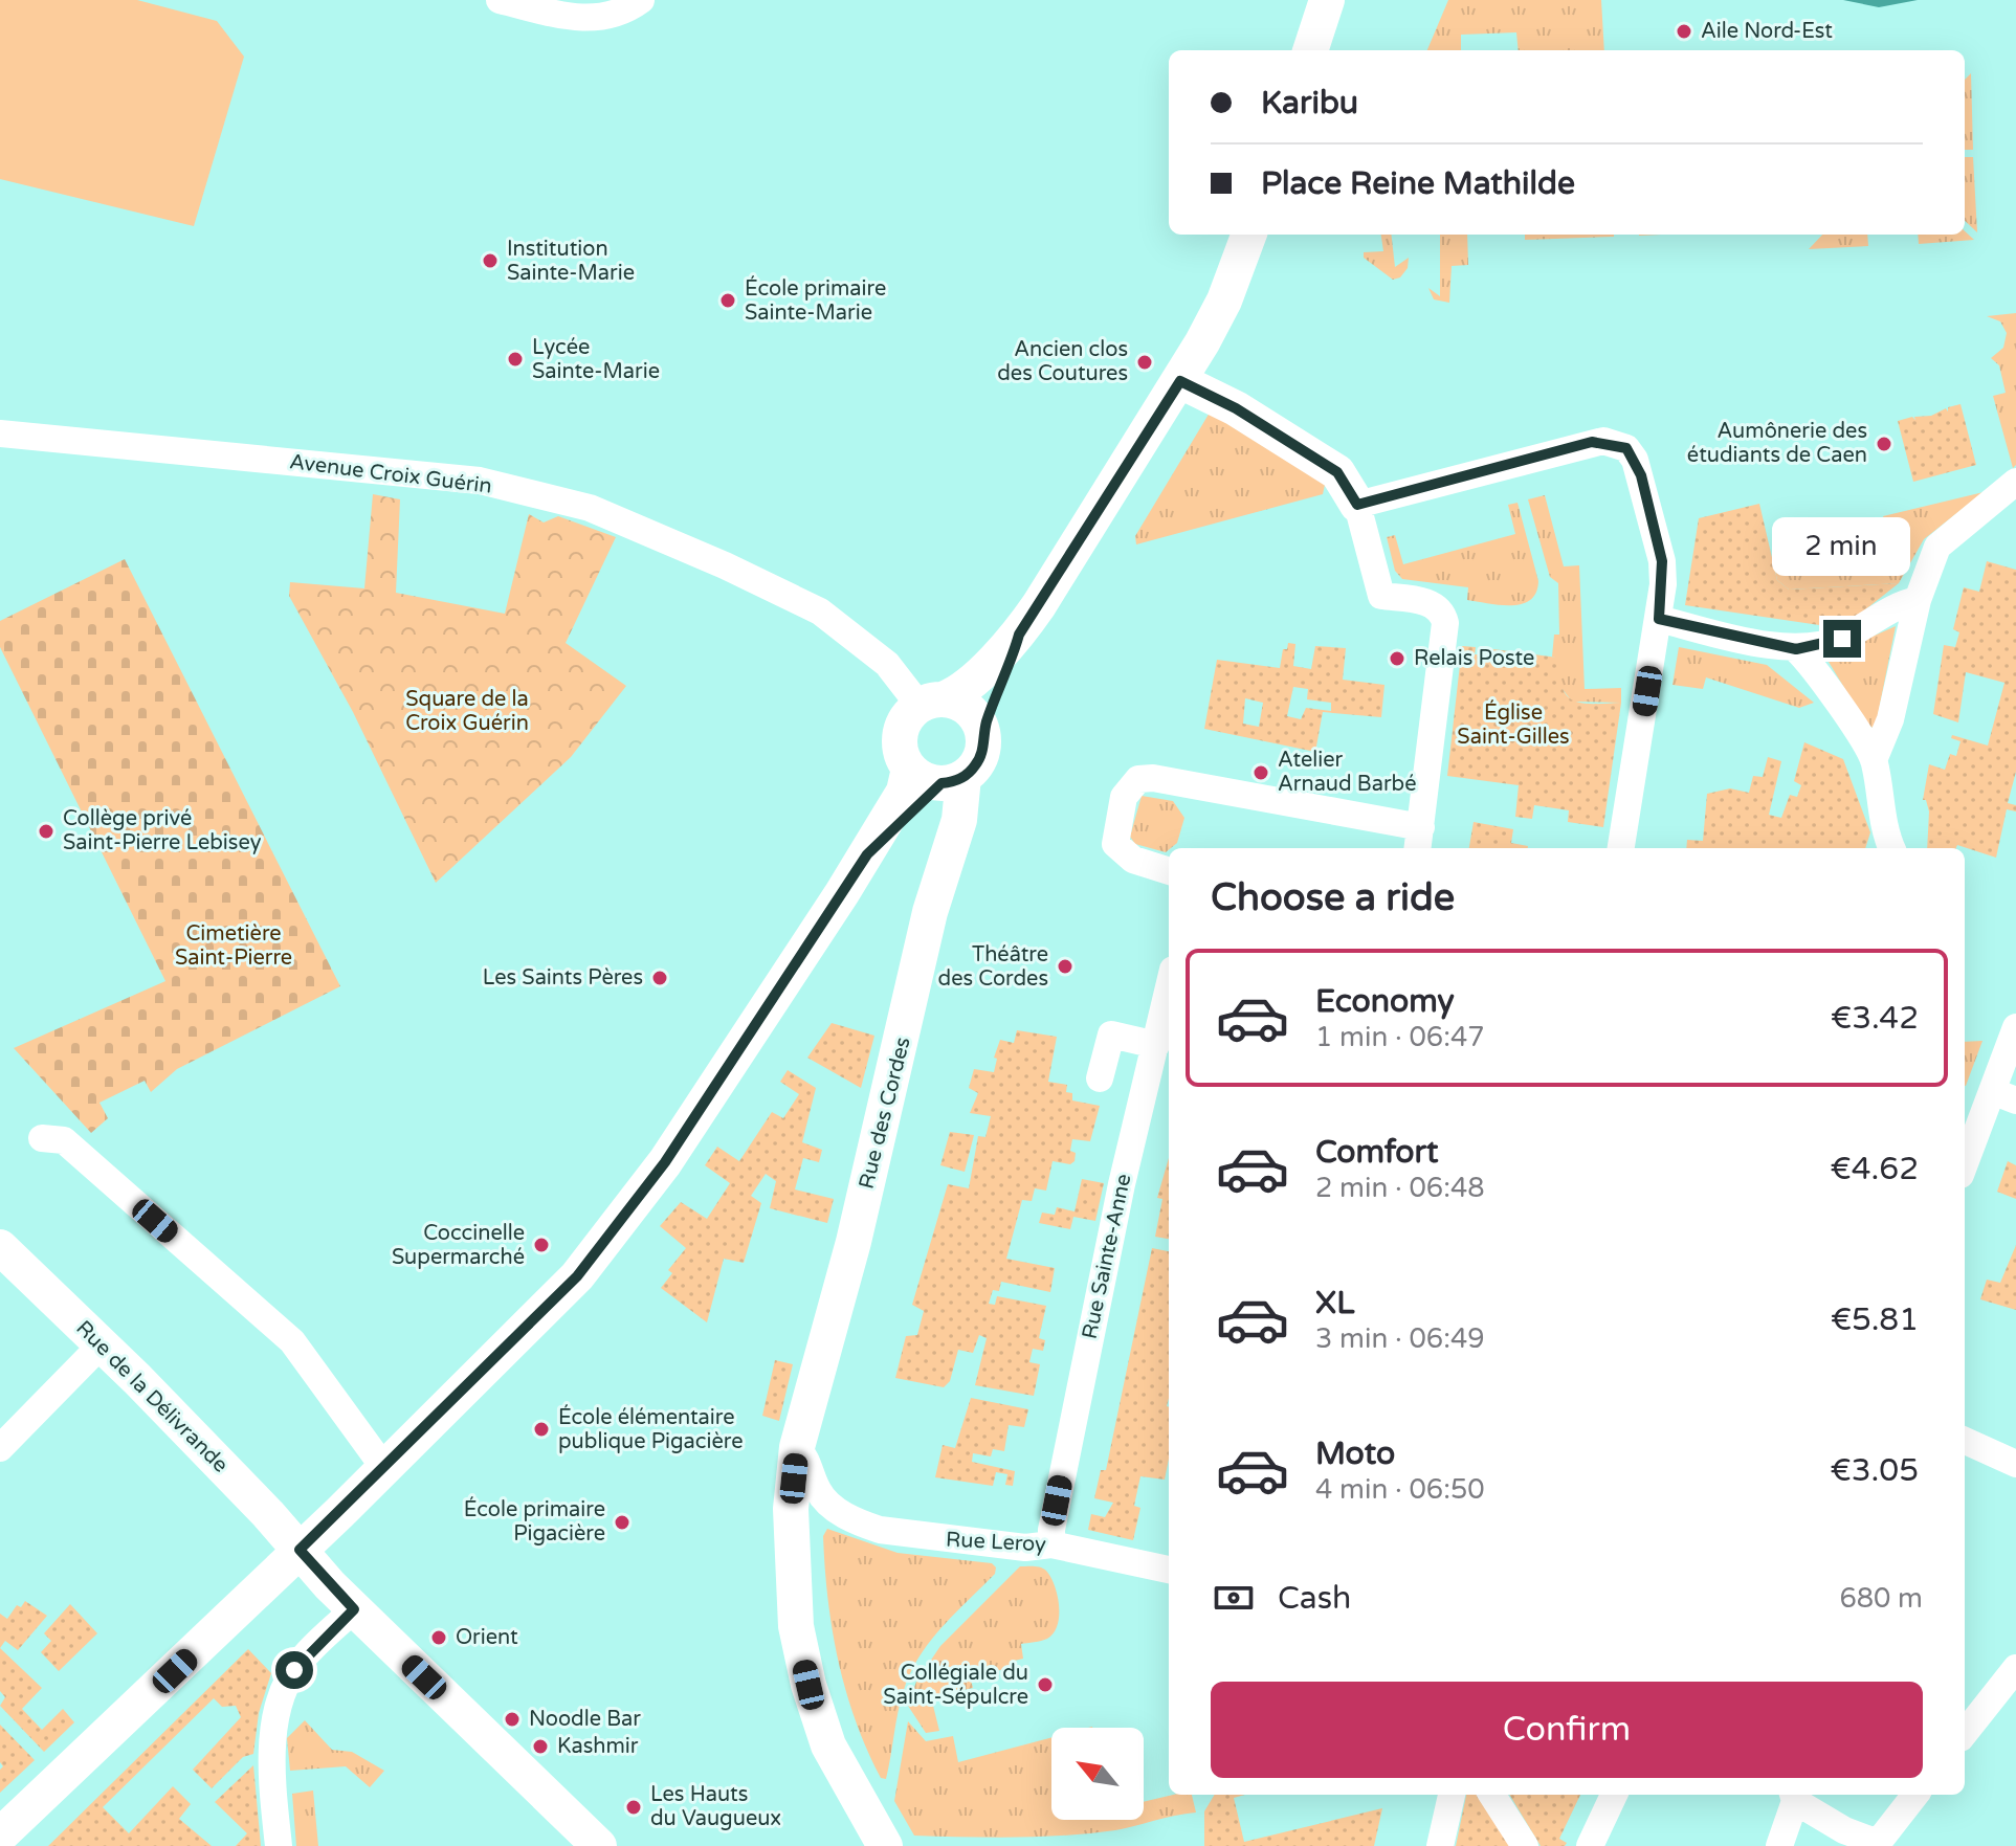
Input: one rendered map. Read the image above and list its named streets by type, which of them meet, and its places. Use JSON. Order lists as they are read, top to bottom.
{
  "streets": {
    "main road": ["Rue des Cordes", "Rue de la Délivrande"],
    "street": ["Avenue Croix Guérin", "Rue Sainte-Anne", "Rue Leroy"]
  },
  "crossings": [
    ["Avenue Croix Guérin", "Rue des Cordes"],
    ["Rue Sainte-Anne", "Rue Leroy"]
  ],
  "parks": ["Square de la Croix Guérin", "Église Saint-Gilles", "Cimetière Saint-Pierre"],
  "places": [
    "Aile Nord-Est",
    "Institution Sainte-Marie",
    "École primaire Sainte-Marie",
    "Lycée Sainte-Marie",
    "Ancien clos des Coutures",
    "Aumônerie des étudiants de Caen",
    "Relais Poste",
    "Atelier Arnaud Barbé",
    "Collège privé Saint-Pierre Lebisey",
    "Théâtre des Cordes",
    "Les Saints Pères",
    "Coccinelle Supermarché",
    "École élémentaire publique Pigacière",
    "École primaire Pigacière",
    "Orient",
    "Collégiale du Saint-Sépulcre",
    "Noodle Bar",
    "Kashmir",
    "Les Hauts du Vaugueux"
  ],
  "north": "top left",
  "page": {
    "banner": ["Karibu", "Place Reine Mathilde"],
    "bubble": "2 min",
    "heading": "Choose a ride",
    "list": [
      {
        "name": "Economy",
        "note": "1 min · 06:47",
        "value": "€3.42"
      },
      {
        "name": "Comfort",
        "note": "2 min · 06:48",
        "value": "€4.62"
      },
      {
        "name": "XL",
        "note": "3 min · 06:49",
        "value": "€5.81"
      },
      {
        "name": "Moto",
        "note": "4 min · 06:50",
        "value": "€3.05"
      }
    ],
    "pay": ["Cash", "680 m"],
    "buttons": "Confirm"
  }
}
